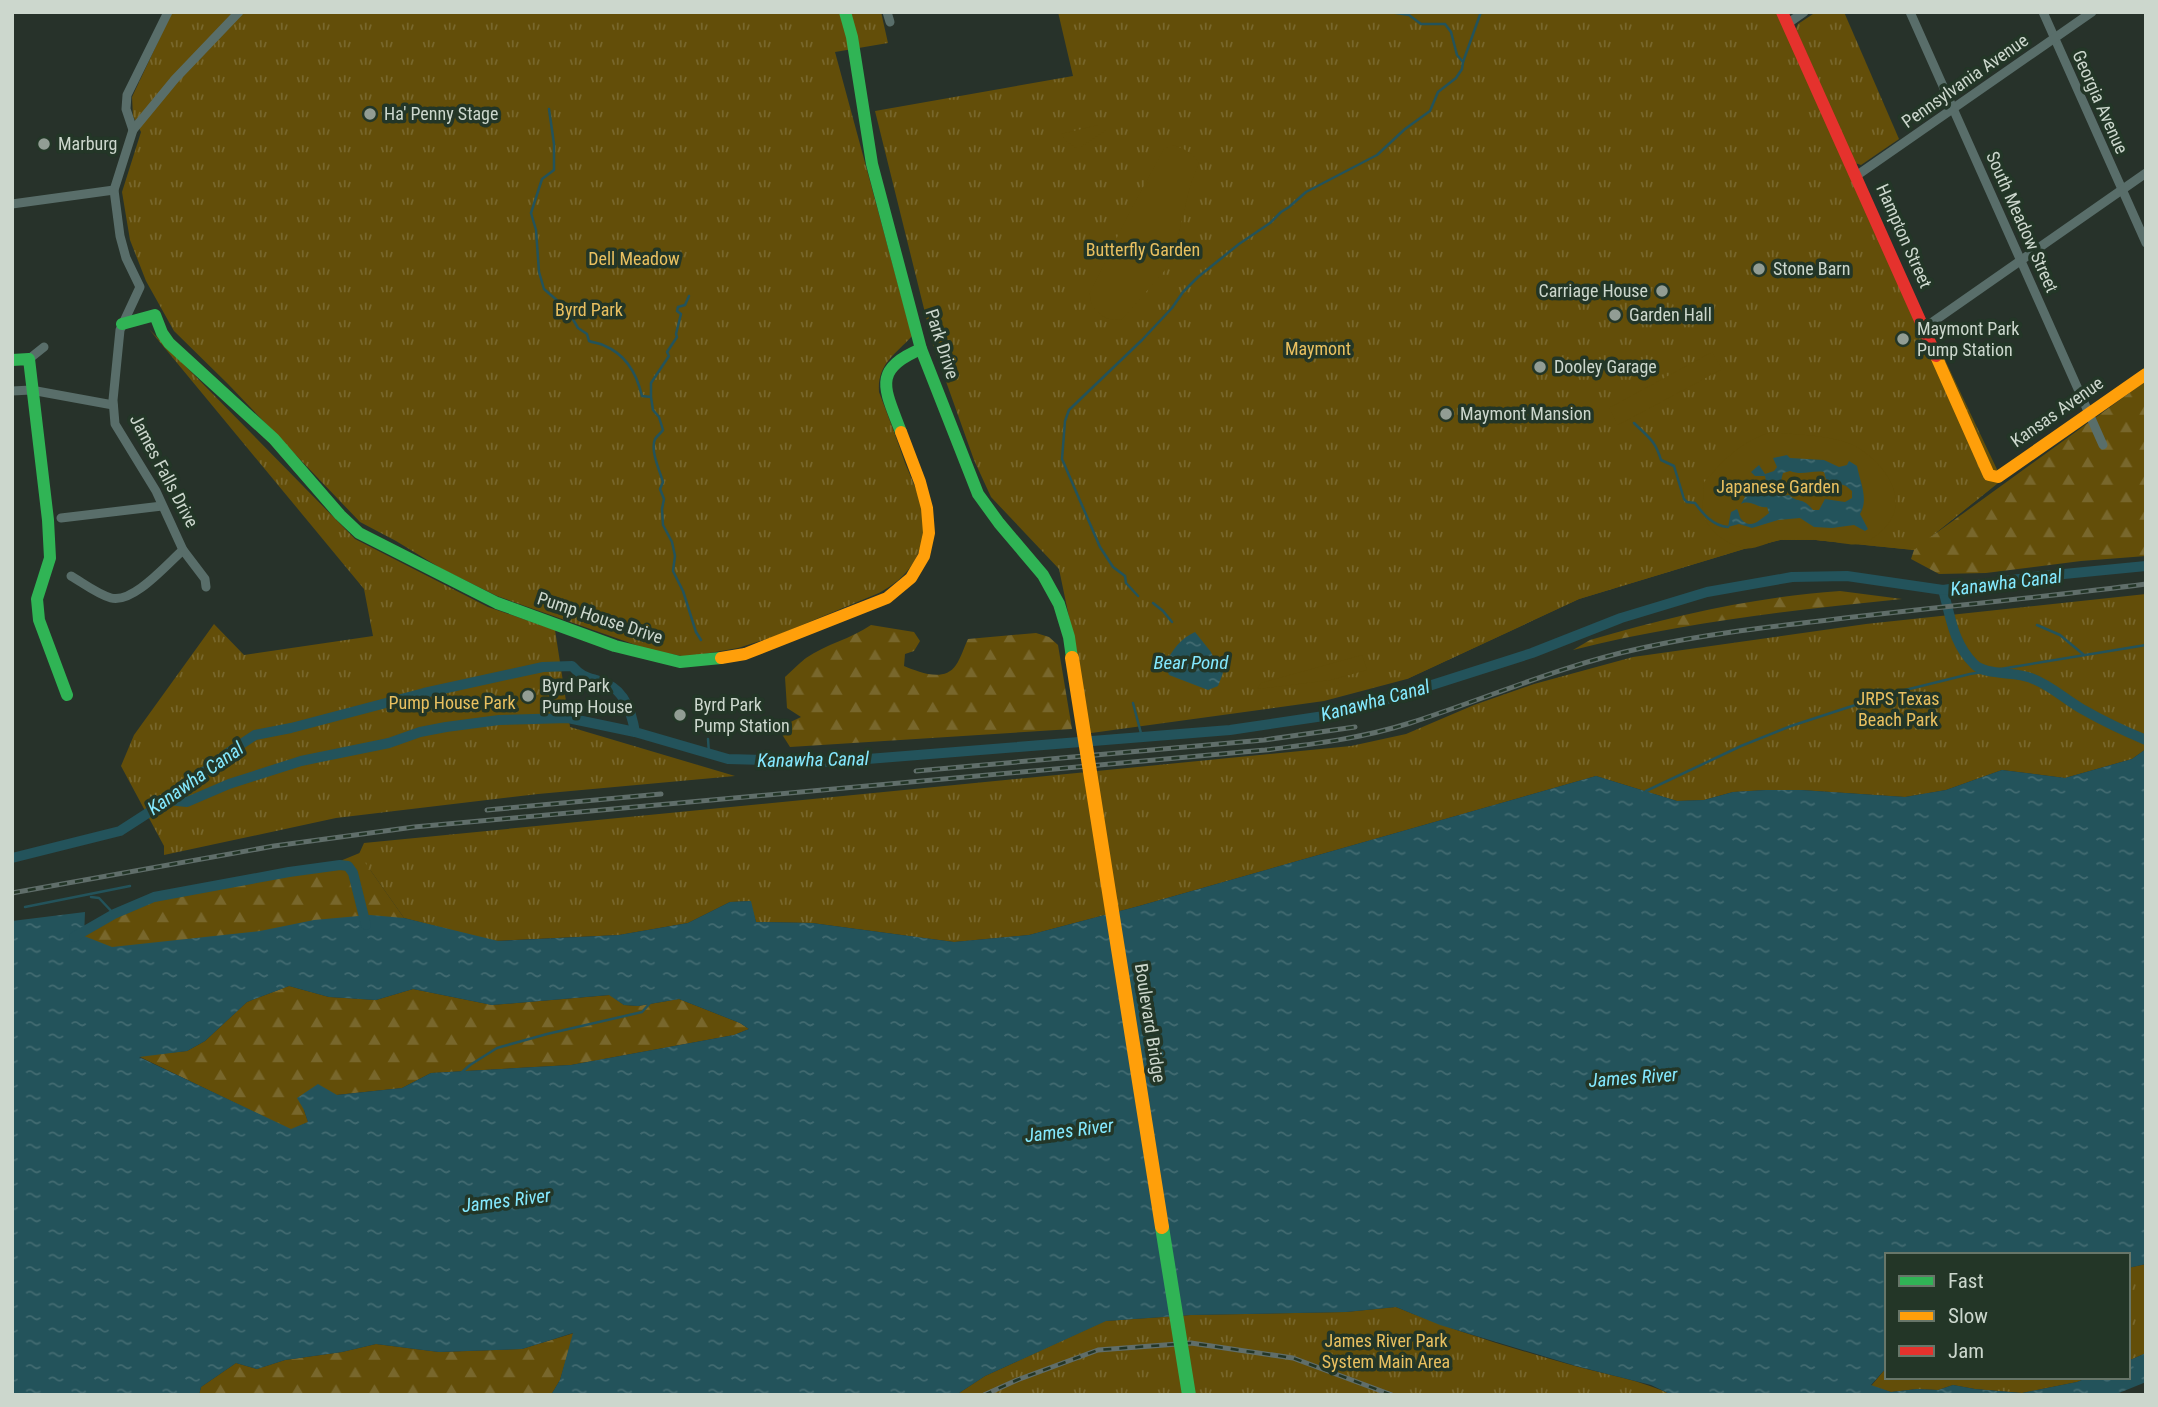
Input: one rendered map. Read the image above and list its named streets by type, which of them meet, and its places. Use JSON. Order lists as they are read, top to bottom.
{
  "streets": {
    "street": [
      "Pennsylvania Avenue",
      "Georgia Avenue",
      "South Meadow Street",
      "Hampton Street",
      "Park Drive",
      "Kansas Avenue",
      "James Falls Drive",
      "Pump House Drive",
      "Boulevard Bridge"
    ]
  },
  "crossings": [
    ["Pennsylvania Avenue", "Georgia Avenue"],
    ["Pennsylvania Avenue", "South Meadow Street"],
    ["Pennsylvania Avenue", "Hampton Street"],
    ["South Meadow Street", "Kansas Avenue"],
    ["Hampton Street", "Kansas Avenue"],
    ["Park Drive", "Pump House Drive"],
    ["Park Drive", "Boulevard Bridge"],
    ["James Falls Drive", "Pump House Drive"]
  ],
  "water": ["Kanawha Canal", "Bear Pond", "James River"],
  "parks": [
    "Butterfly Garden",
    "Dell Meadow",
    "Byrd Park",
    "Maymont",
    "Japanese Garden",
    "JRPS Texas Beach Park",
    "Pump House Park",
    "James River Park System Main Area"
  ],
  "places": [
    "Ha' Penny Stage",
    "Marburg",
    "Stone Barn",
    "Carriage House",
    "Garden Hall",
    "Maymont Park Pump Station",
    "Dooley Garage",
    "Maymont Mansion",
    "Byrd Park Pump House",
    "Byrd Park Pump Station"
  ],
  "legend": ["Fast", "Slow", "Jam"]
}
